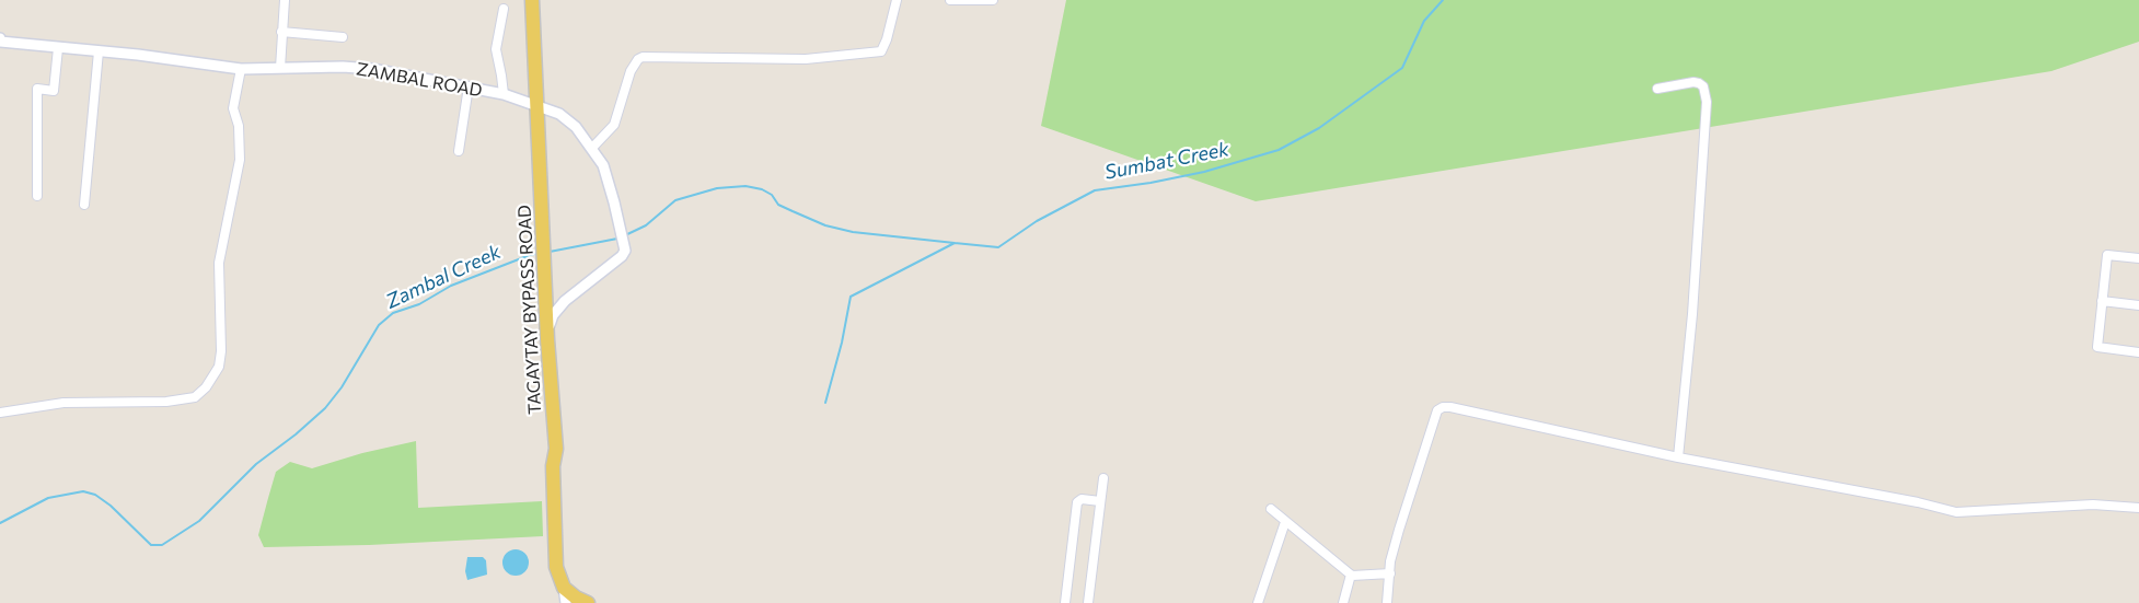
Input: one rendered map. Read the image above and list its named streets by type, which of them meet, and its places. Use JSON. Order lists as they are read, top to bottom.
{
  "streets": {
    "main road": ["TAGAYTAY BYPASS ROAD"],
    "street": ["ZAMBAL ROAD"]
  },
  "crossings": [
    ["ZAMBAL ROAD", "TAGAYTAY BYPASS ROAD"]
  ],
  "water": ["Sumbat Creek", "Zambal Creek"]
}
